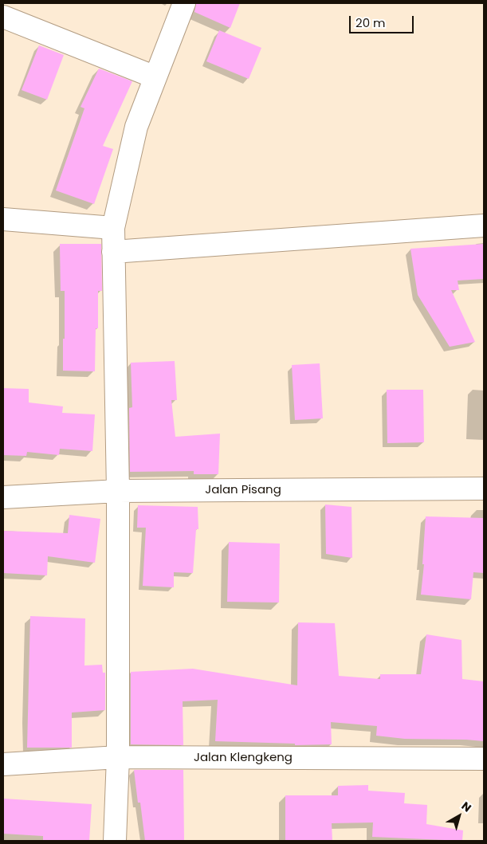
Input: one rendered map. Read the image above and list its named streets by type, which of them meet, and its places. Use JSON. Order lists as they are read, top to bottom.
{
  "streets": {
    "street": ["Jalan Pisang", "Jalan Klengkeng"]
  },
  "scale_bar": "20 m",
  "north": "top right"
}
